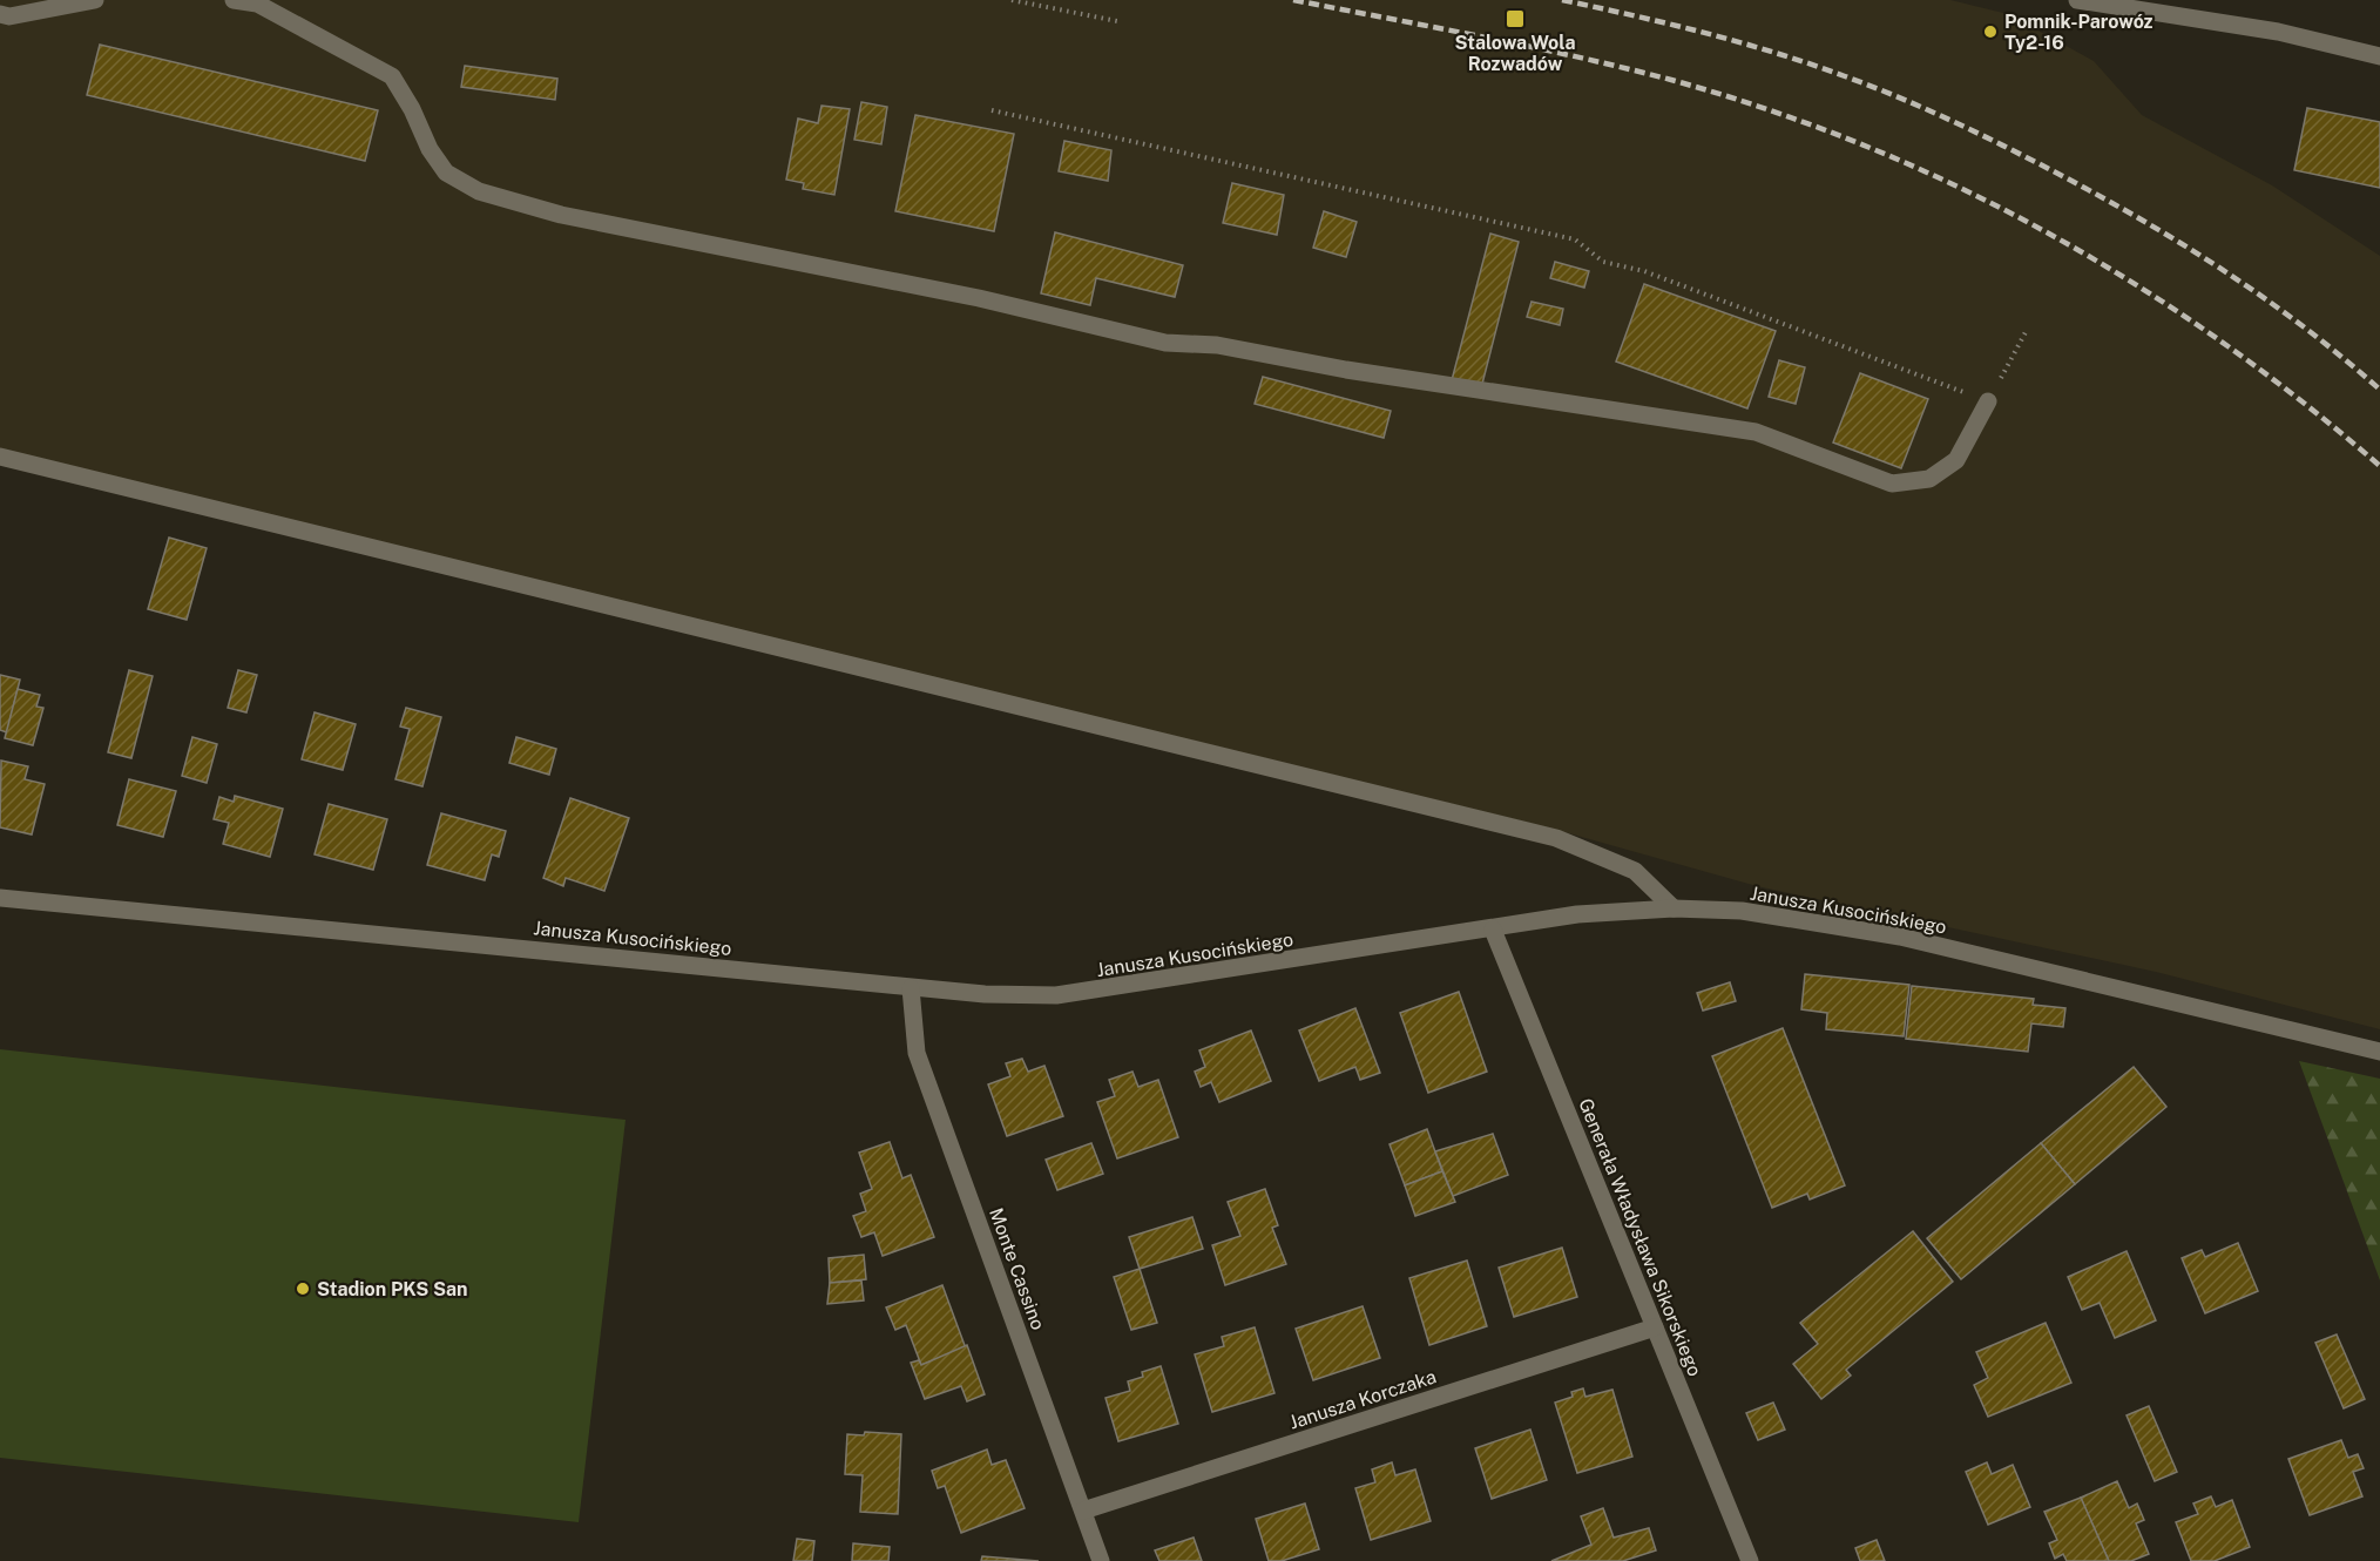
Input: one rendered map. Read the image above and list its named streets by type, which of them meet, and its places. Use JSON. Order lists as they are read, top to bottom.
{
  "streets": {
    "street": [
      "Janusza Kusocińskiego",
      "Generała Władysława Sikorskiego",
      "Monte Cassino",
      "Janusza Korczaka"
    ]
  },
  "crossings": [
    ["Janusza Kusocińskiego", "Generała Władysława Sikorskiego"],
    ["Janusza Kusocińskiego", "Monte Cassino"],
    ["Generała Władysława Sikorskiego", "Janusza Korczaka"],
    ["Monte Cassino", "Janusza Korczaka"]
  ],
  "places": {
    "transit": ["Stalowa Wola Rozwadów"],
    "other": ["Pomnik-Parowóz Ty2-16", "Stadion PKS San"]
  }
}
